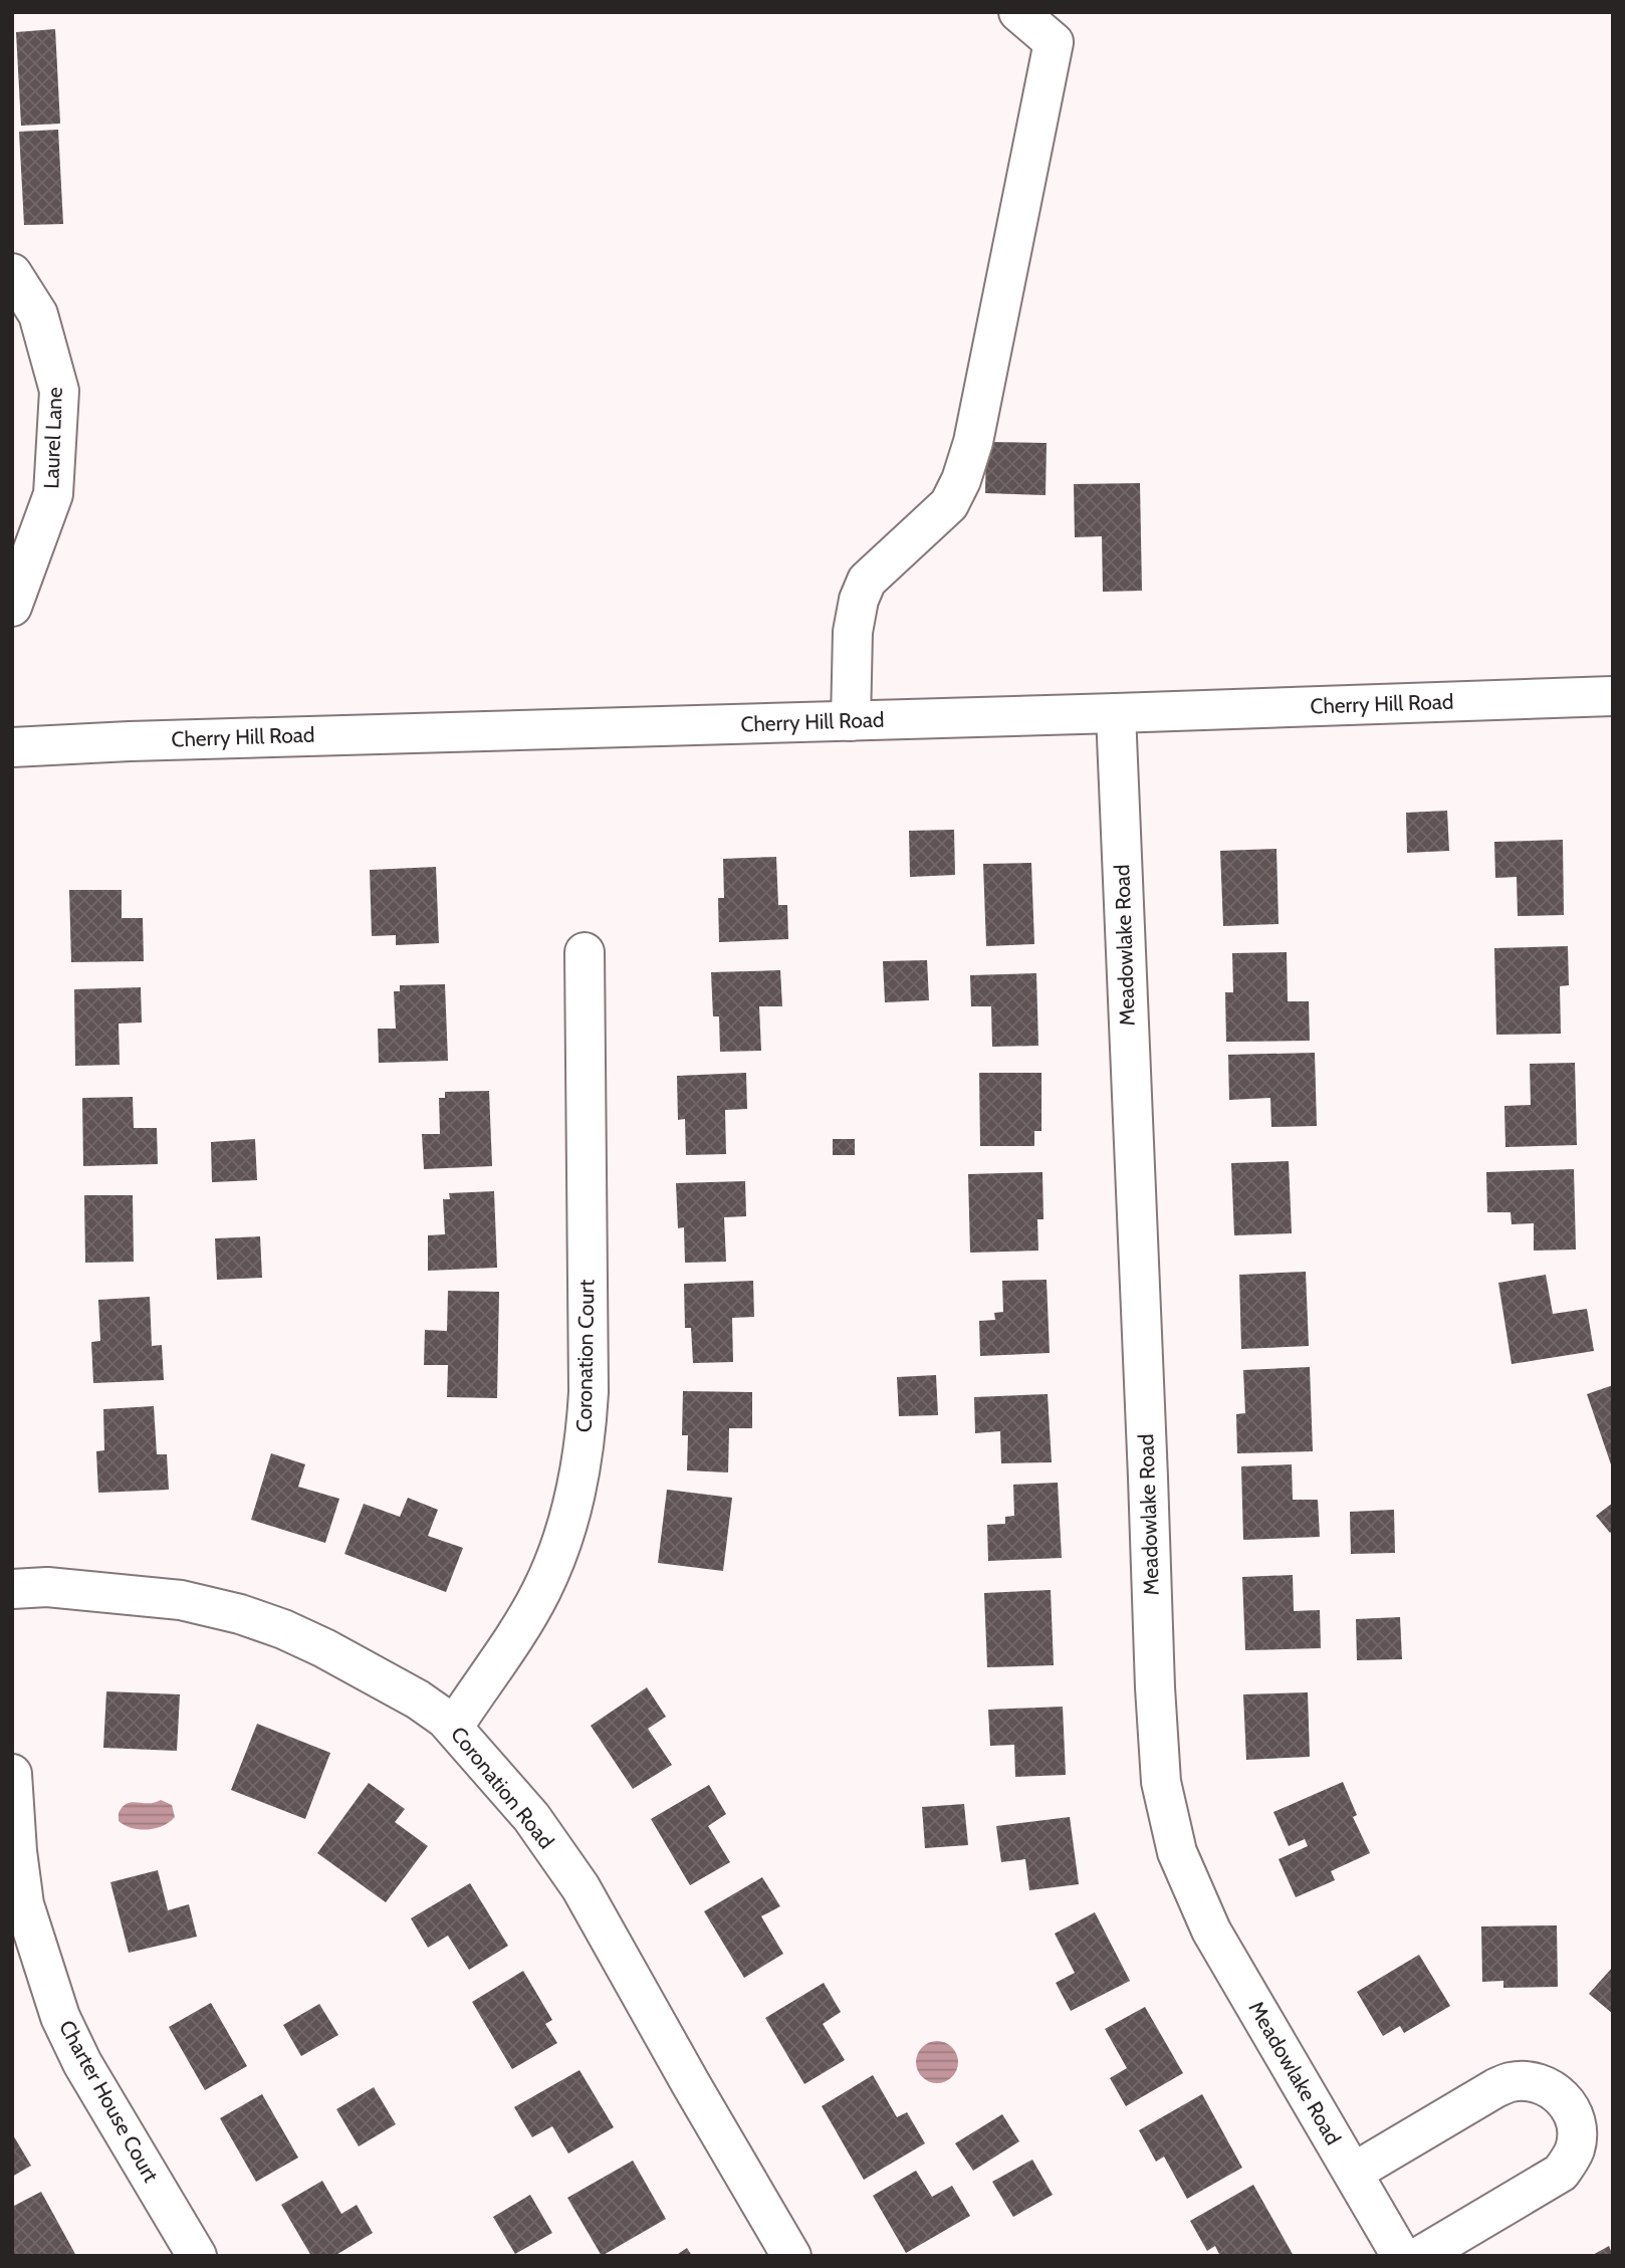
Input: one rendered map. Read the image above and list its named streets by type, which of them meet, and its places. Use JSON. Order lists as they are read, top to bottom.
{
  "streets": {
    "street": [
      "Laurel Lane",
      "Cherry Hill Road",
      "Meadowlake Road",
      "Coronation Court",
      "Coronation Road",
      "Charter House Court"
    ]
  },
  "crossings": [
    ["Cherry Hill Road", "Meadowlake Road"],
    ["Coronation Court", "Coronation Road"]
  ]
}
